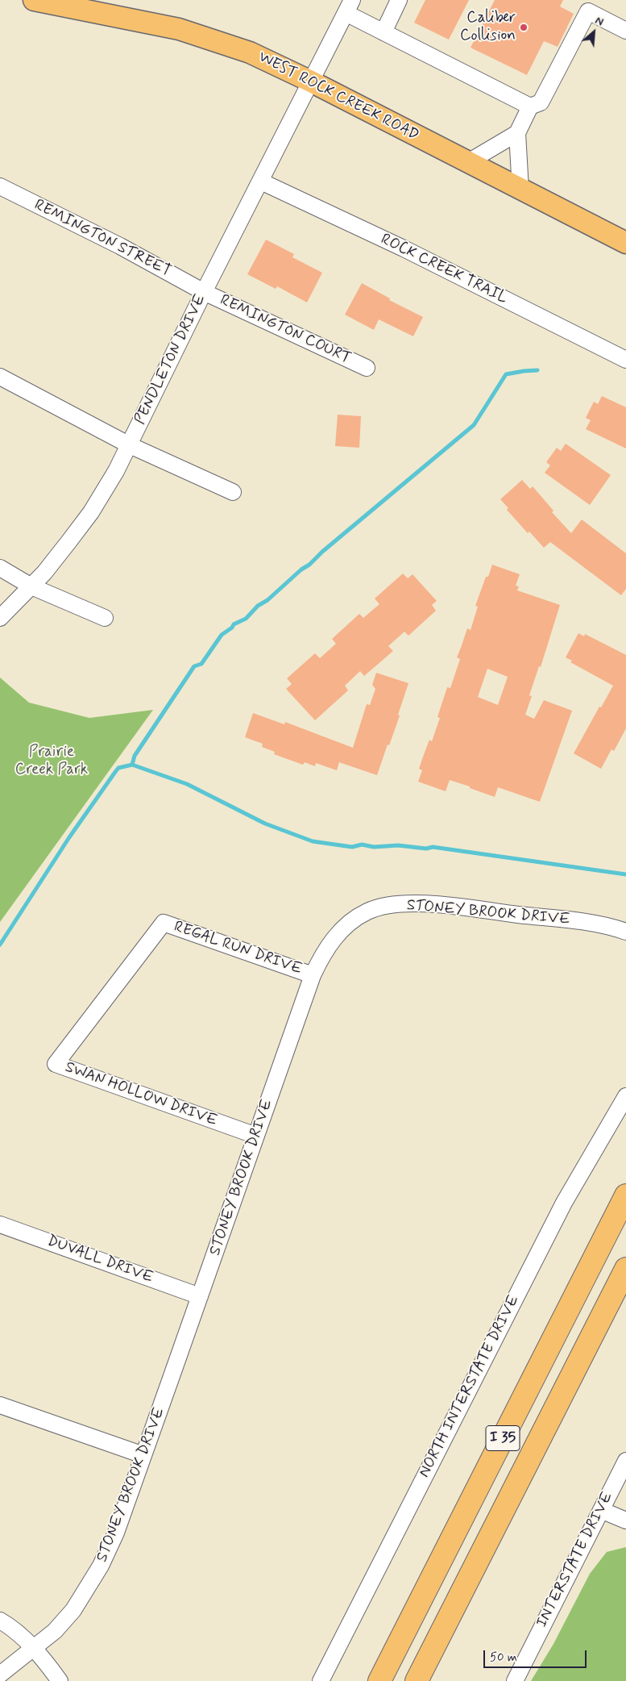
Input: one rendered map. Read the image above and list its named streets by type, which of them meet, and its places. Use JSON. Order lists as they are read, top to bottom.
{
  "streets": {
    "highway": ["I 35"],
    "main road": ["WEST ROCK CREEK ROAD"],
    "street": [
      "REMINGTON STREET",
      "ROCK CREEK TRAIL",
      "REMINGTON COURT",
      "PENDLETON DRIVE",
      "STONEY BROOK DRIVE",
      "REGAL RUN DRIVE",
      "SWAN HOLLOW DRIVE",
      "DUVALL DRIVE",
      "NORTH INTERSTATE DRIVE",
      "INTERSTATE DRIVE"
    ]
  },
  "crossings": [
    ["WEST ROCK CREEK ROAD", "PENDLETON DRIVE"],
    ["REMINGTON STREET", "REMINGTON COURT"],
    ["REMINGTON STREET", "PENDLETON DRIVE"],
    ["ROCK CREEK TRAIL", "PENDLETON DRIVE"],
    ["REMINGTON COURT", "PENDLETON DRIVE"],
    ["STONEY BROOK DRIVE", "REGAL RUN DRIVE"],
    ["STONEY BROOK DRIVE", "SWAN HOLLOW DRIVE"],
    ["STONEY BROOK DRIVE", "DUVALL DRIVE"],
    ["REGAL RUN DRIVE", "SWAN HOLLOW DRIVE"]
  ],
  "parks": ["Prairie Creek Park"],
  "places": ["Caliber Collision"],
  "scale_bar": "50 m",
  "north": "top right"
}
